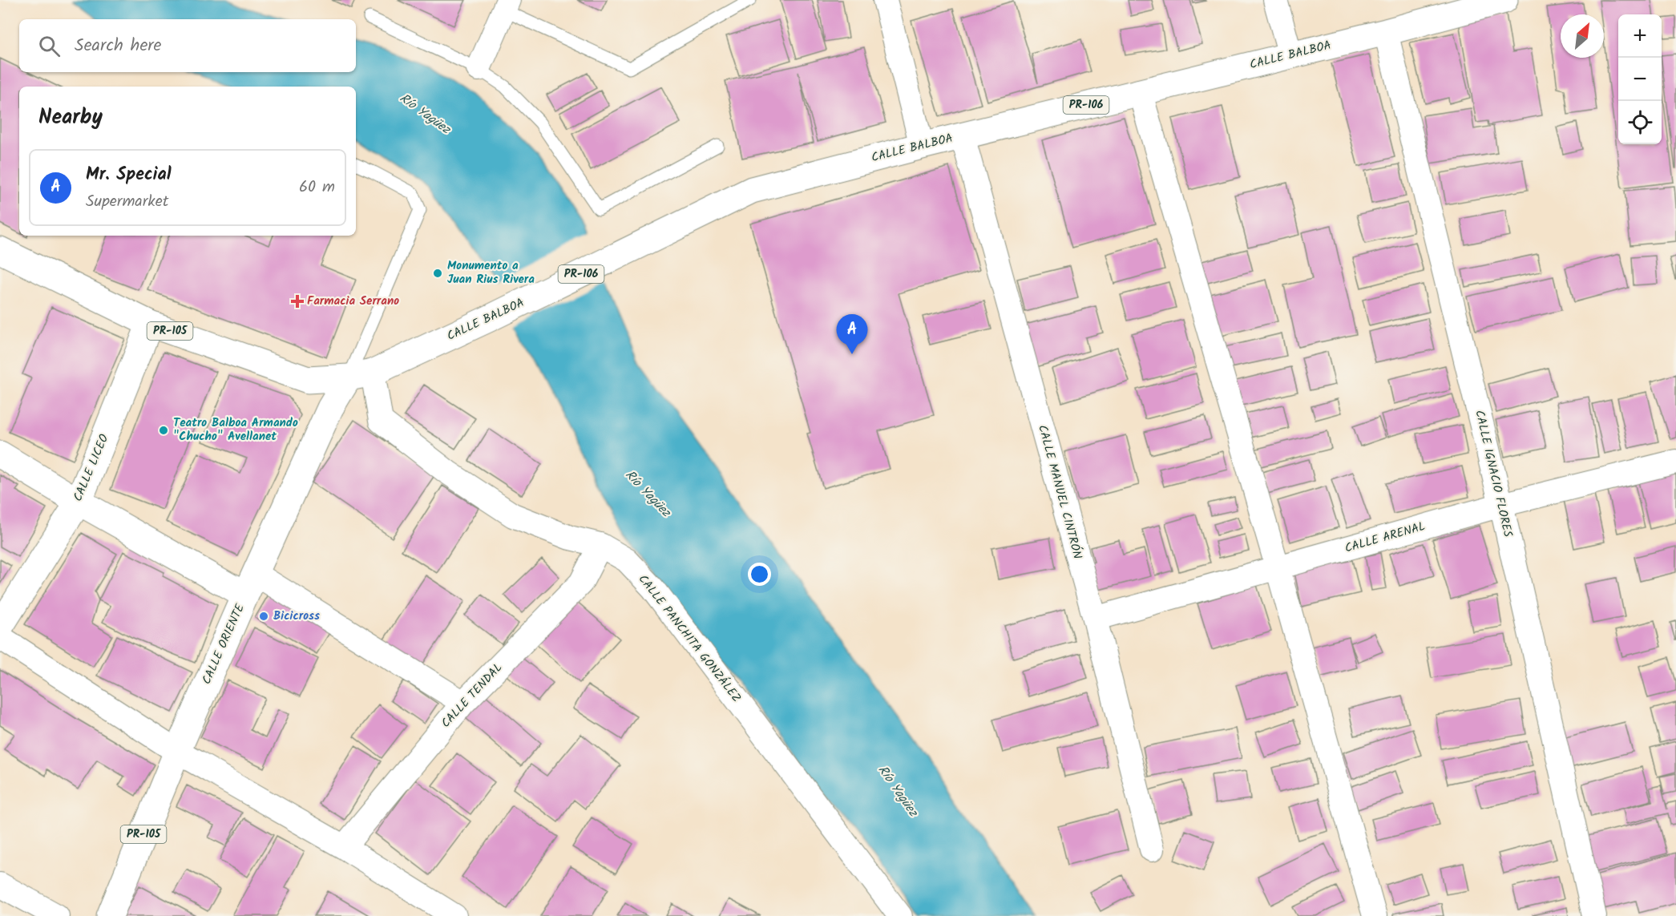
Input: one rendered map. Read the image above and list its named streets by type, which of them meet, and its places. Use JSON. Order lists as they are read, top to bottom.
{
  "streets": {
    "main road": [
      "CALLE BALBOA",
      "PR-106",
      "PR-105",
      "CALLE LICEO",
      "CALLE ORIENTE"
    ],
    "street": [
      "CALLE IGNACIO FLORES",
      "CALLE MANUEL CINTRÓN",
      "CALLE ARENAL",
      "CALLE PANCHITA GONZÁLEZ",
      "CALLE TENDAL"
    ]
  },
  "crossings": [
    ["CALLE BALBOA", "PR-105"],
    ["CALLE BALBOA", "CALLE IGNACIO FLORES"],
    ["CALLE BALBOA", "CALLE MANUEL CINTRÓN"],
    ["CALLE BALBOA", "CALLE PANCHITA GONZÁLEZ"],
    ["CALLE BALBOA", "CALLE ORIENTE"],
    ["PR-105", "CALLE LICEO"],
    ["PR-105", "CALLE PANCHITA GONZÁLEZ"],
    ["PR-105", "CALLE ORIENTE"],
    ["CALLE IGNACIO FLORES", "CALLE ARENAL"],
    ["CALLE MANUEL CINTRÓN", "CALLE ARENAL"],
    ["CALLE PANCHITA GONZÁLEZ", "CALLE ORIENTE"],
    ["CALLE PANCHITA GONZÁLEZ", "CALLE TENDAL"]
  ],
  "water": ["Río Yagüez"],
  "places": {
    "other": ["Monumento a Juan Rius Rivera", "Teatro Balboa Armando \"Chucho\" Avellanet", "Bicicross"],
    "health": ["Farmacia Serrano"]
  },
  "north": "top right",
  "page": {
    "map_buttons": ["+", "−"],
    "search": "Search here",
    "heading": "Nearby",
    "list": [
      {
        "mark": "A",
        "name": "Mr. Special",
        "note": "Supermarket",
        "value": "60 m"
      }
    ],
    "pins": "A"
  }
}
